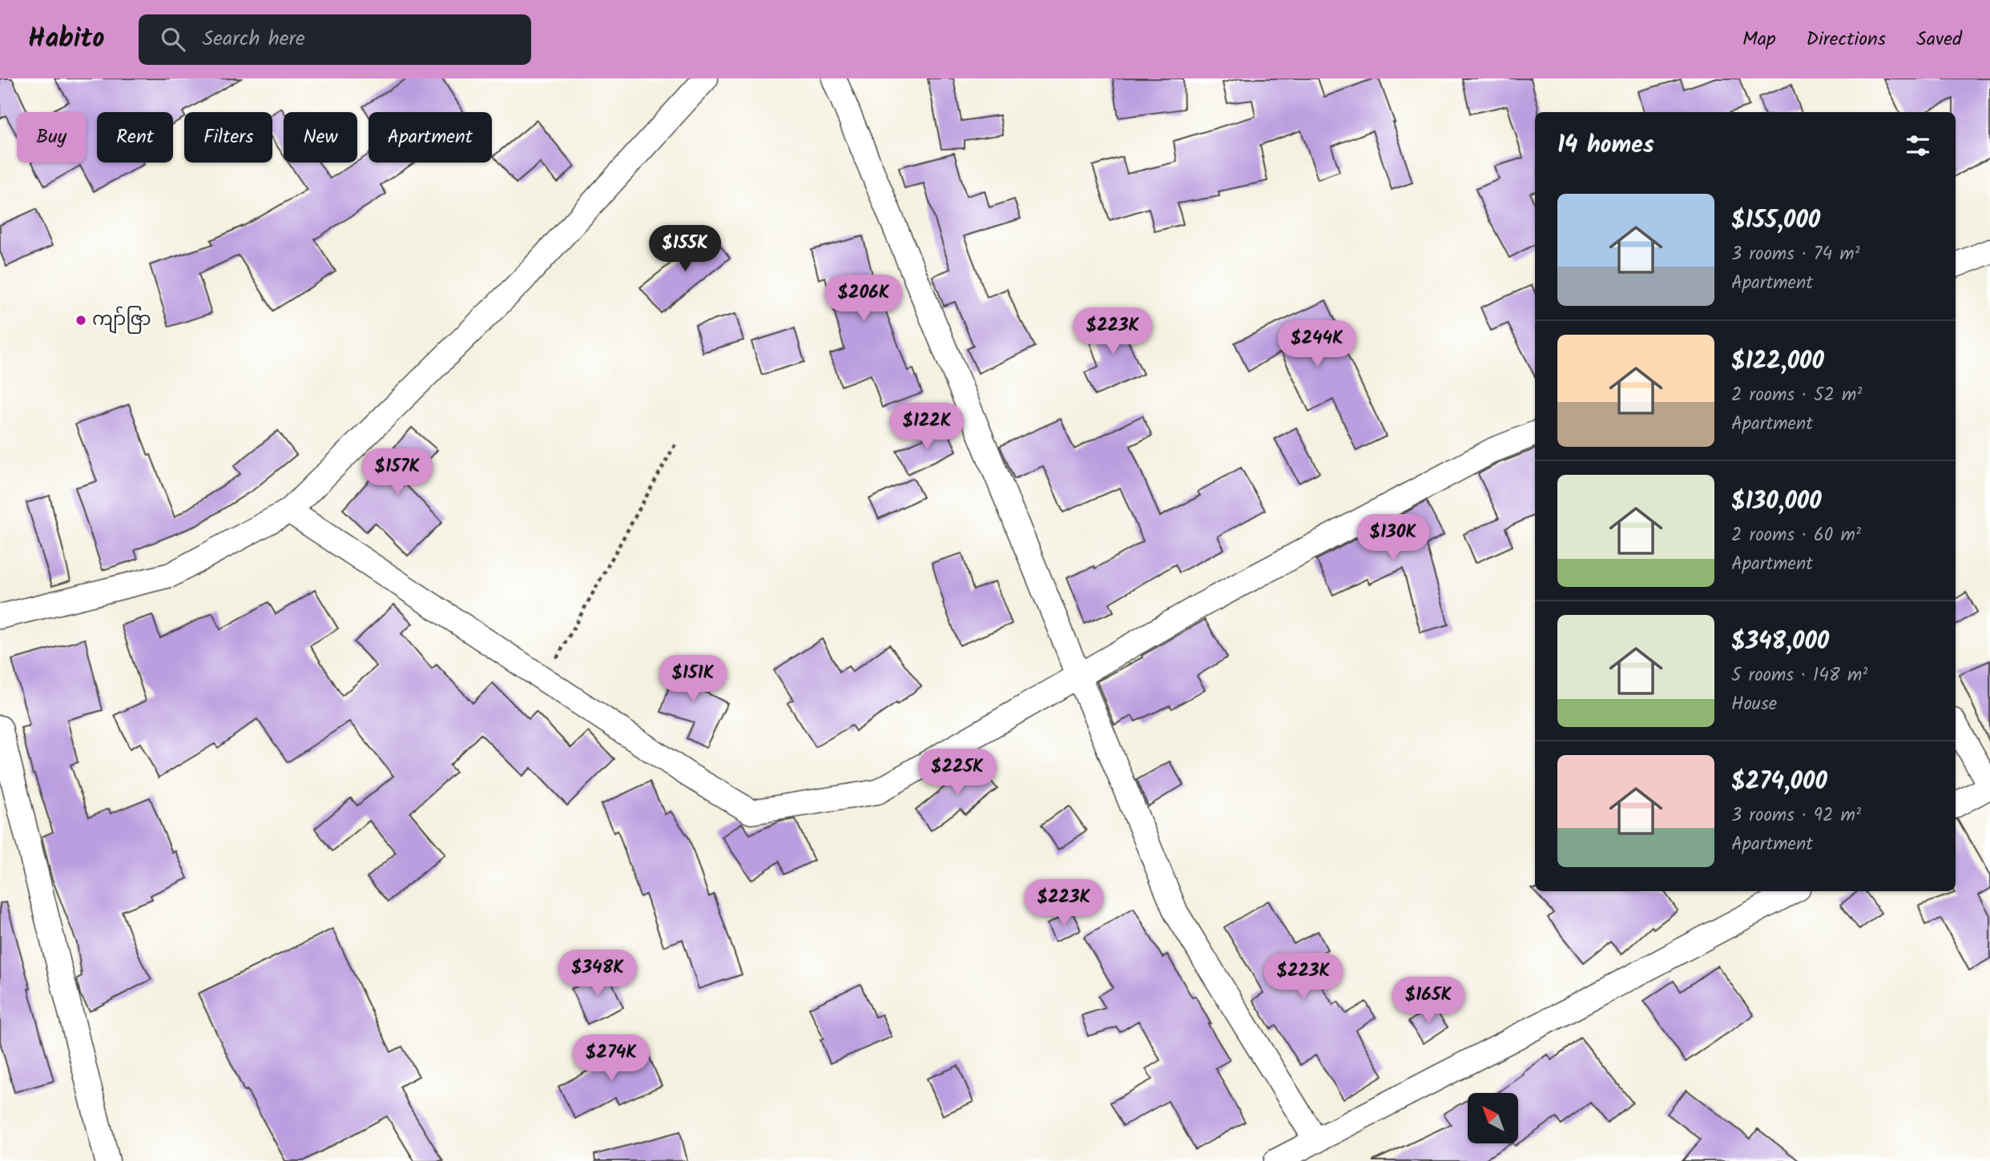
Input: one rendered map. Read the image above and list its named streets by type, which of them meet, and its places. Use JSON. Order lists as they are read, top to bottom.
{
  "places": ["ကျာ်ဇြာ"],
  "north": "top left",
  "page": {
    "header": "Habito",
    "search": "Search here",
    "nav": ["Map", "Directions", "Saved"],
    "chip": [
      "Buy",
      "Rent",
      "Filters",
      "New",
      "Apartment"
    ],
    "heading": "14 homes",
    "list": [
      {
        "name": "$155,000",
        "note": "3 rooms · 74 m² · Apartment"
      },
      {
        "name": "$122,000",
        "note": "2 rooms · 52 m² · Apartment"
      },
      {
        "name": "$130,000",
        "note": "2 rooms · 60 m² · Apartment"
      },
      {
        "name": "$348,000",
        "note": "5 rooms · 148 m² · House"
      },
      {
        "name": "$274,000",
        "note": "3 rooms · 92 m² · Apartment"
      }
    ],
    "price": [
      "$155K",
      "$206K",
      "$223K",
      "$244K",
      "$122K",
      "$157K",
      "$130K",
      "$151K",
      "$225K",
      "$223K",
      "$348K",
      "$223K",
      "$165K",
      "$274K"
    ]
  }
}
